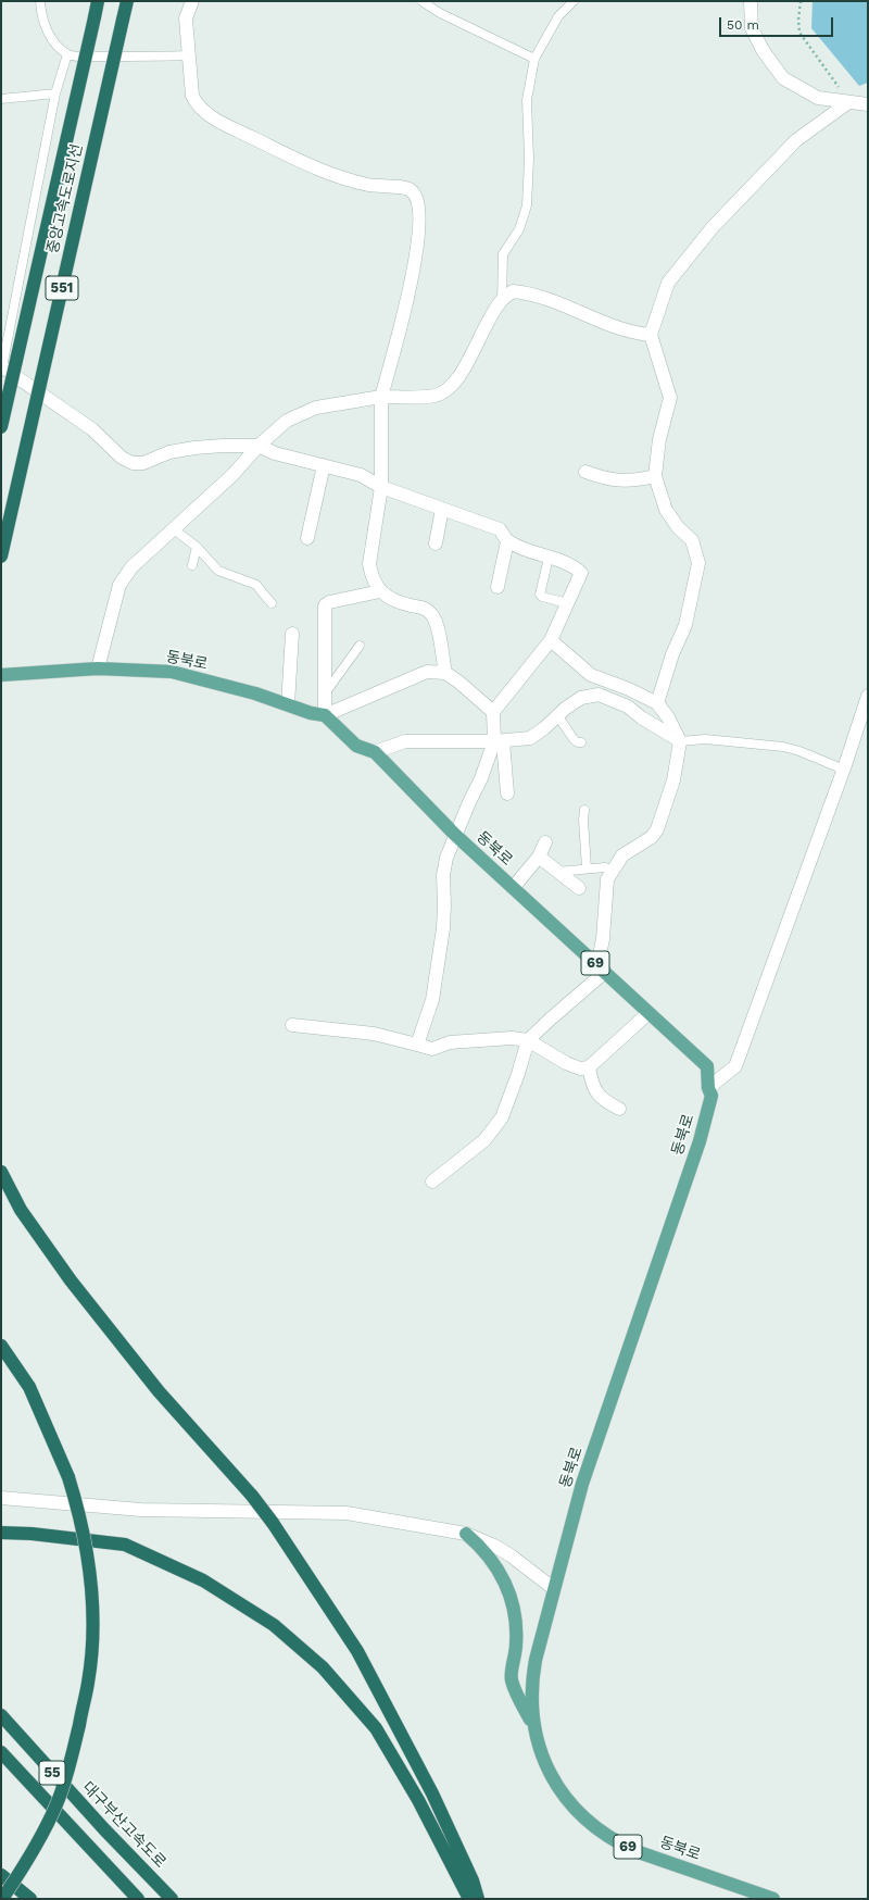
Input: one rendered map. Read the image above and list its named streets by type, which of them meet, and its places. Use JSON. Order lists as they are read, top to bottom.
{
  "streets": {
    "highway": [
      "중앙고속도로지선",
      "551",
      "55",
      "대구부산고속도로"
    ],
    "main road": ["동북로", "69"]
  },
  "scale_bar": "50 m"
}
